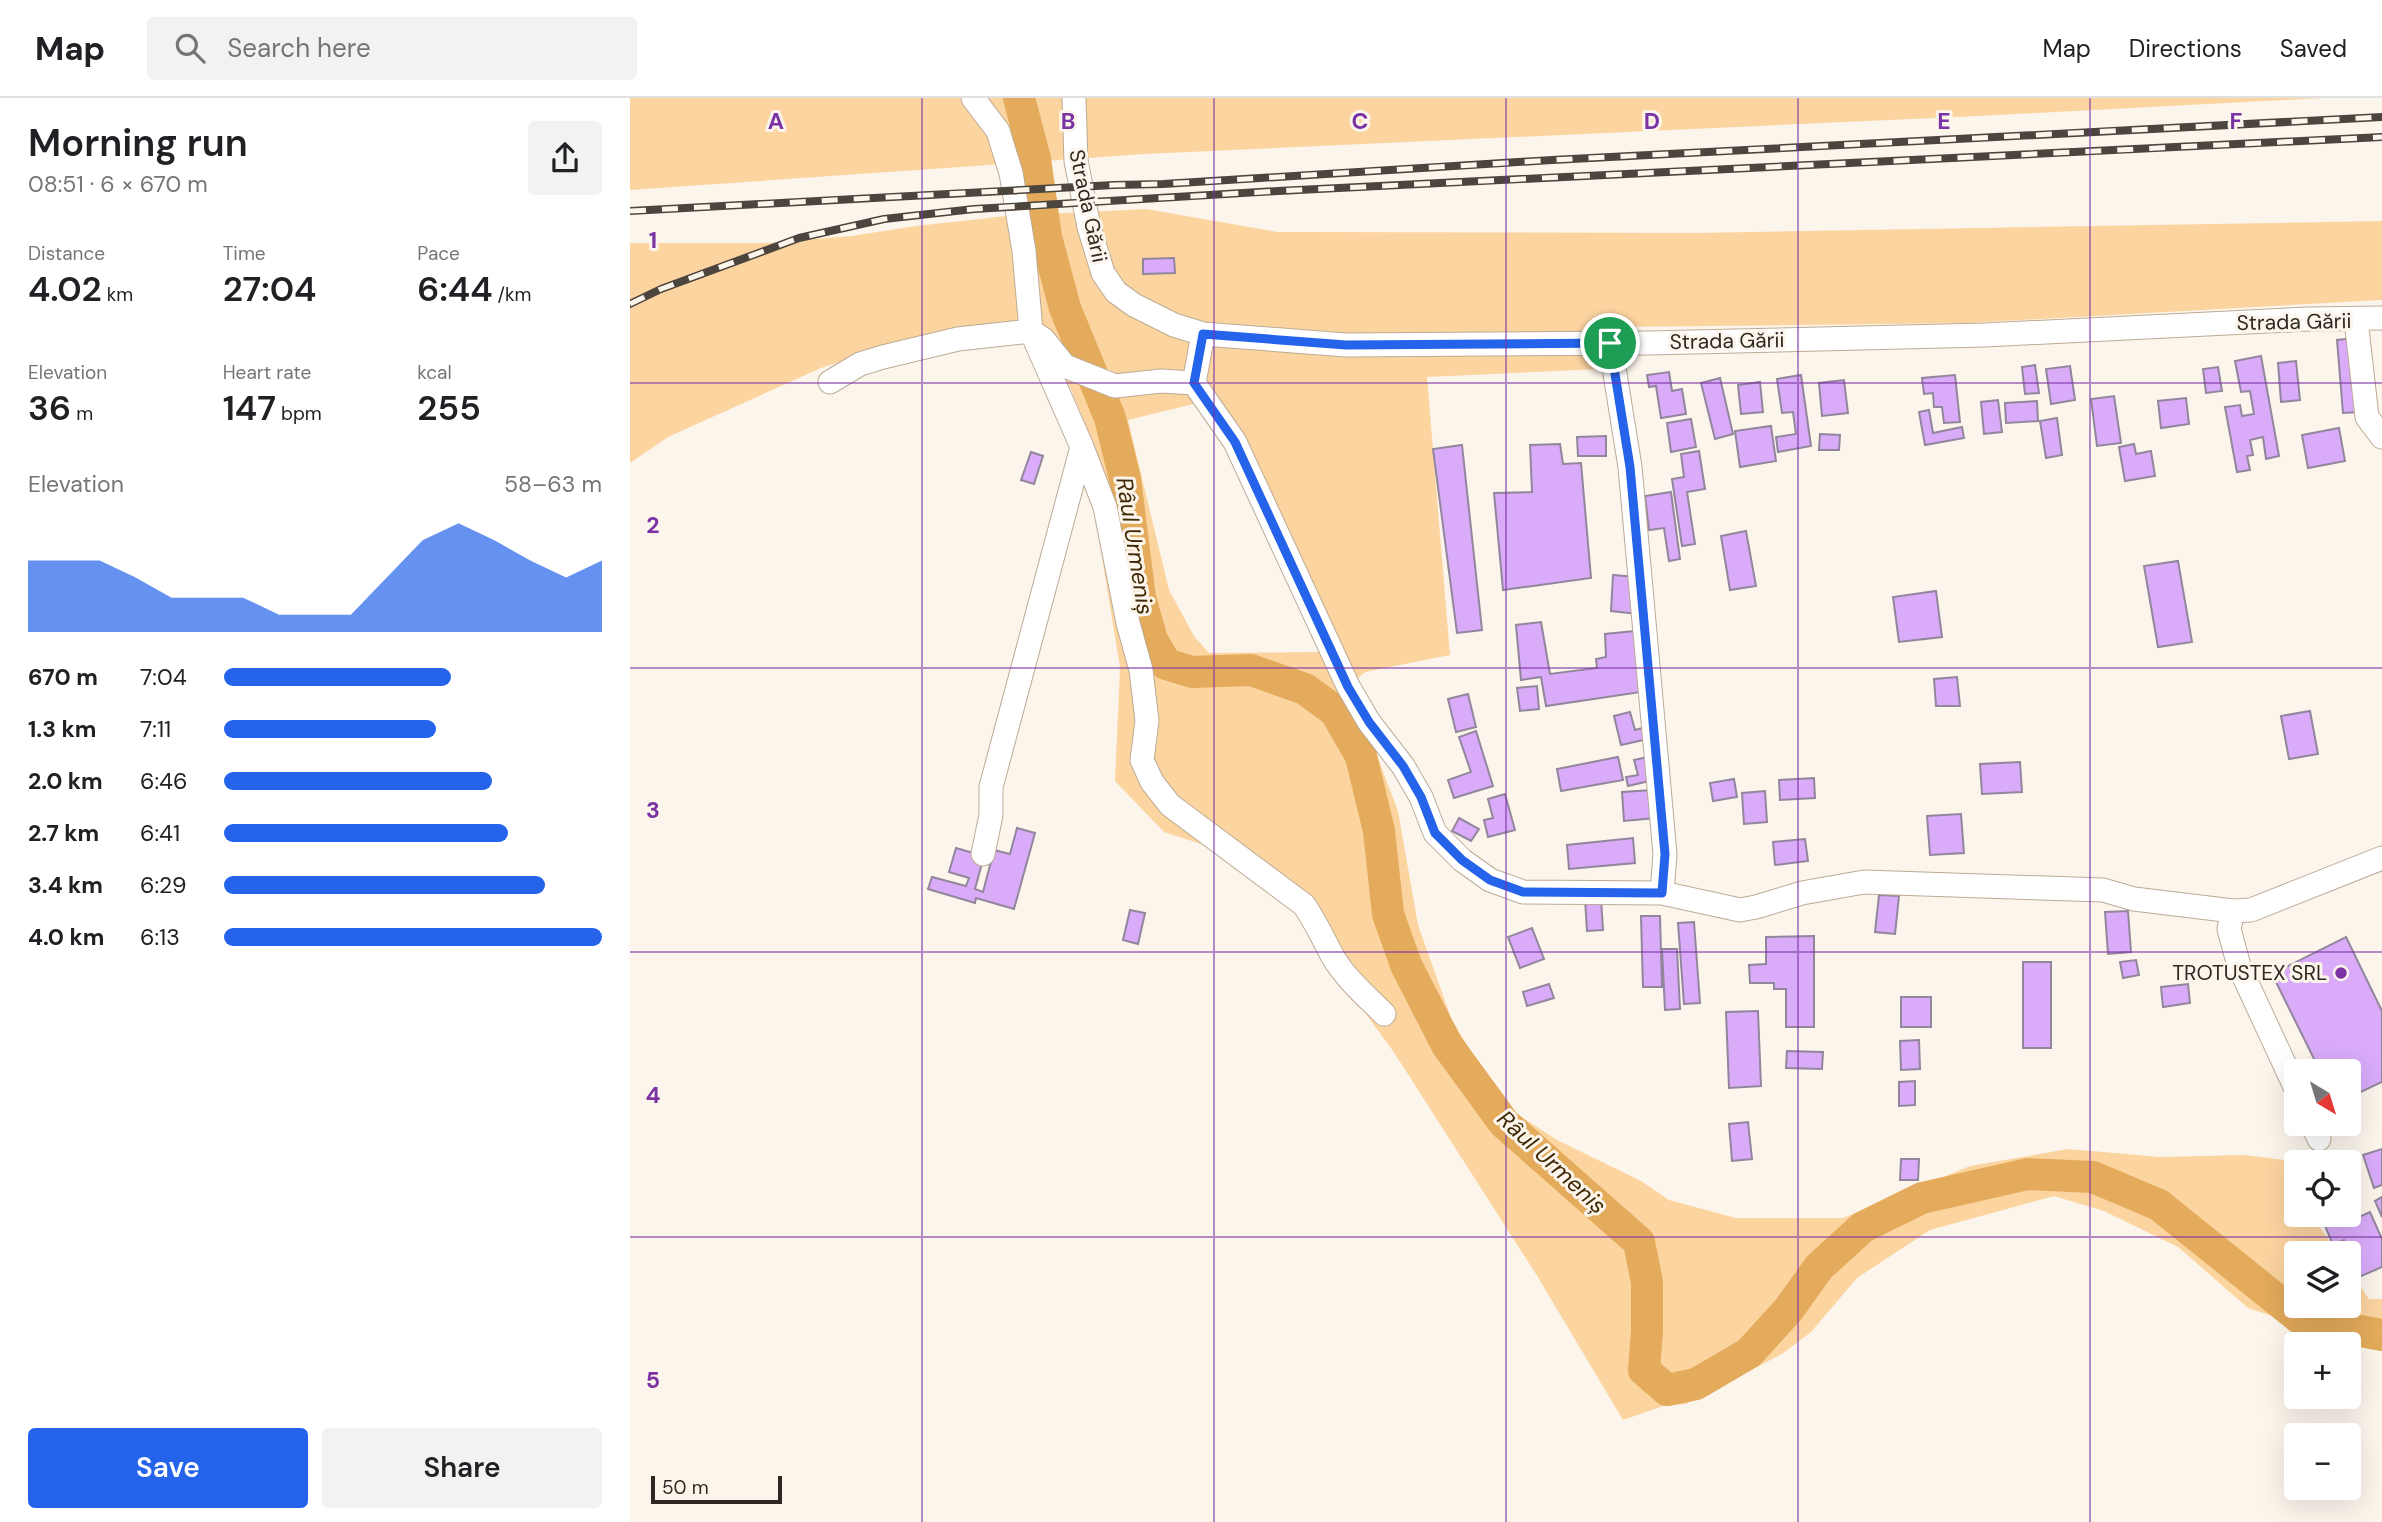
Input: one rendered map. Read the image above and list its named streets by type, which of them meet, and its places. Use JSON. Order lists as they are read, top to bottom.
{
  "streets": {
    "street": ["Strada Gării"]
  },
  "water": ["Râul Urmeniș"],
  "places": ["TROTUSTEX SRL"],
  "scale_bar": "50 m",
  "north": "bottom right",
  "page": {
    "header": "Map",
    "search": "Search here",
    "nav": ["Map", "Directions", "Saved"],
    "heading": ["Morning run", "08:51 · 6 × 670 m"],
    "stats": [
      ["Distance", "4.02 km"],
      ["Time", "27:04"],
      ["Pace", "6:44 /km"],
      ["Elevation", "36 m"],
      ["Heart rate", "147 bpm"],
      ["kcal", "255"]
    ],
    "chart": ["Elevation", "58–63 m"],
    "list": [
      {
        "name": "670 m",
        "note": "7:04"
      },
      {
        "name": "1.3 km",
        "note": "7:11"
      },
      {
        "name": "2.0 km",
        "note": "6:46"
      },
      {
        "name": "2.7 km",
        "note": "6:41"
      },
      {
        "name": "3.4 km",
        "note": "6:29"
      },
      {
        "name": "4.0 km",
        "note": "6:13"
      }
    ],
    "map_buttons": ["+", "−"],
    "buttons": ["Save", "Share"],
    "scale": "50 m"
  },
  "grid": {
    "columns": [
      "A",
      "B",
      "C",
      "D",
      "E",
      "F"
    ],
    "rows": [
      "1",
      "2",
      "3",
      "4",
      "5"
    ]
  }
}
